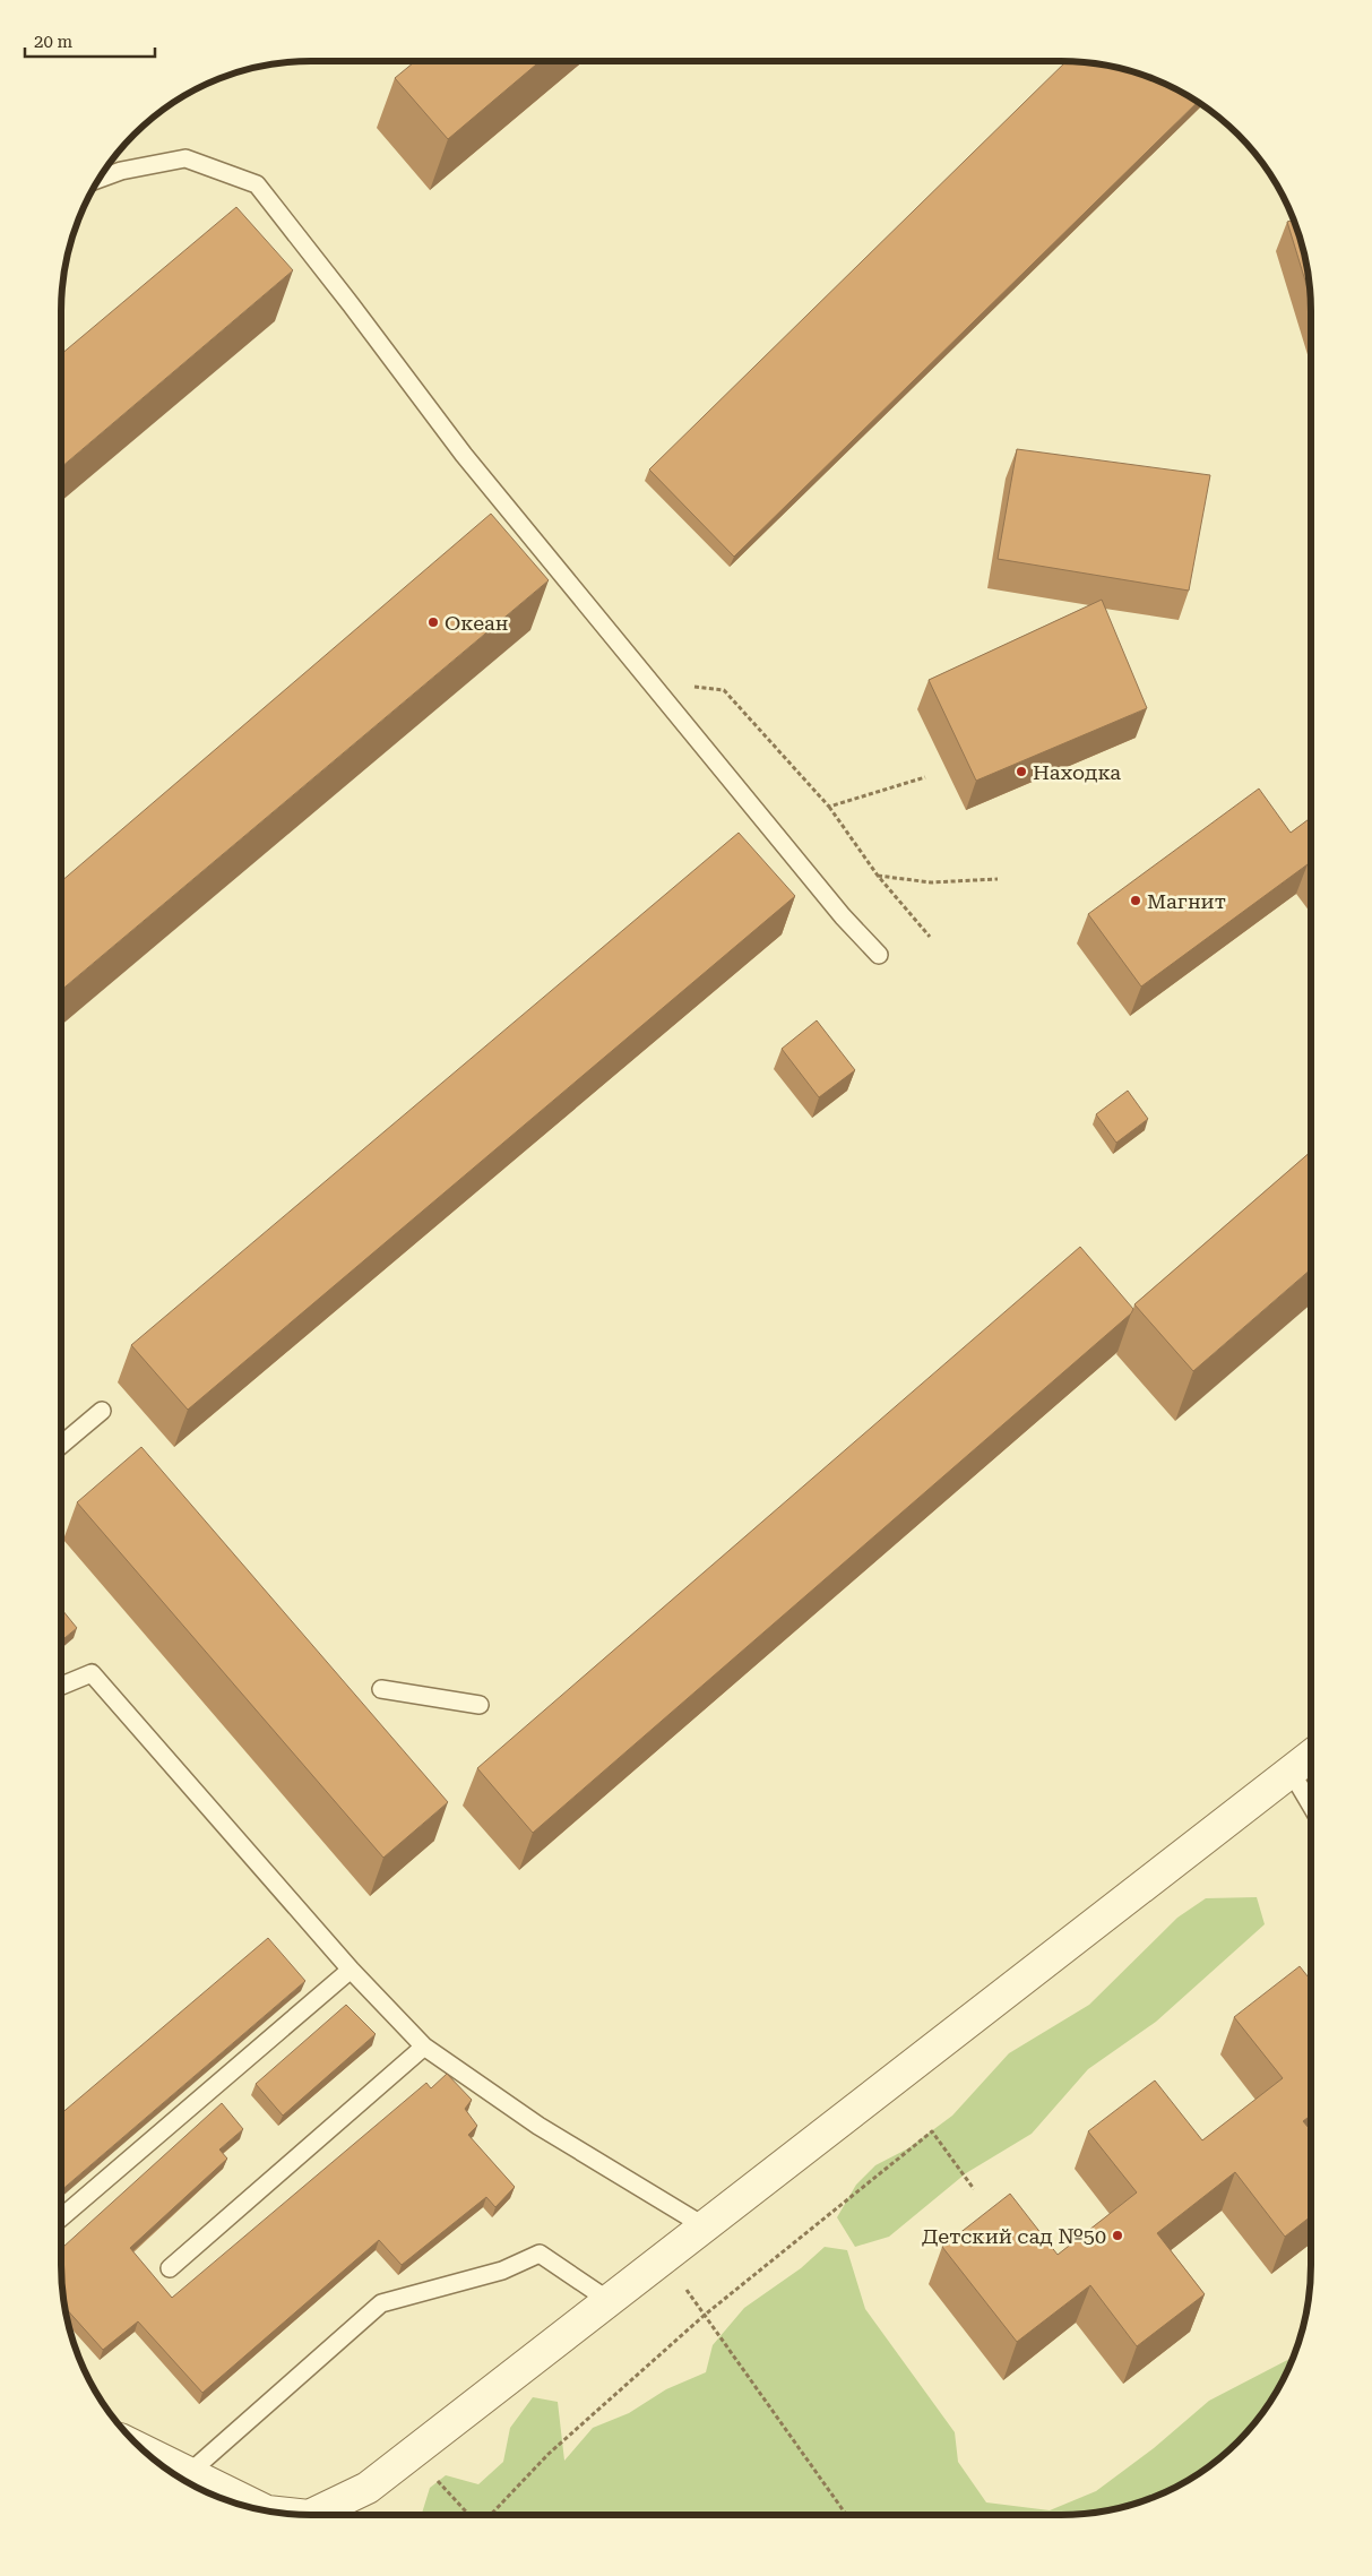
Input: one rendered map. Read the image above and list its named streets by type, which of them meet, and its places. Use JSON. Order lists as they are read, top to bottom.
{
  "places": [
    "Океан",
    "Находка",
    "Магнит",
    "Детский сад №50"
  ],
  "scale_bar": "20 m"
}
